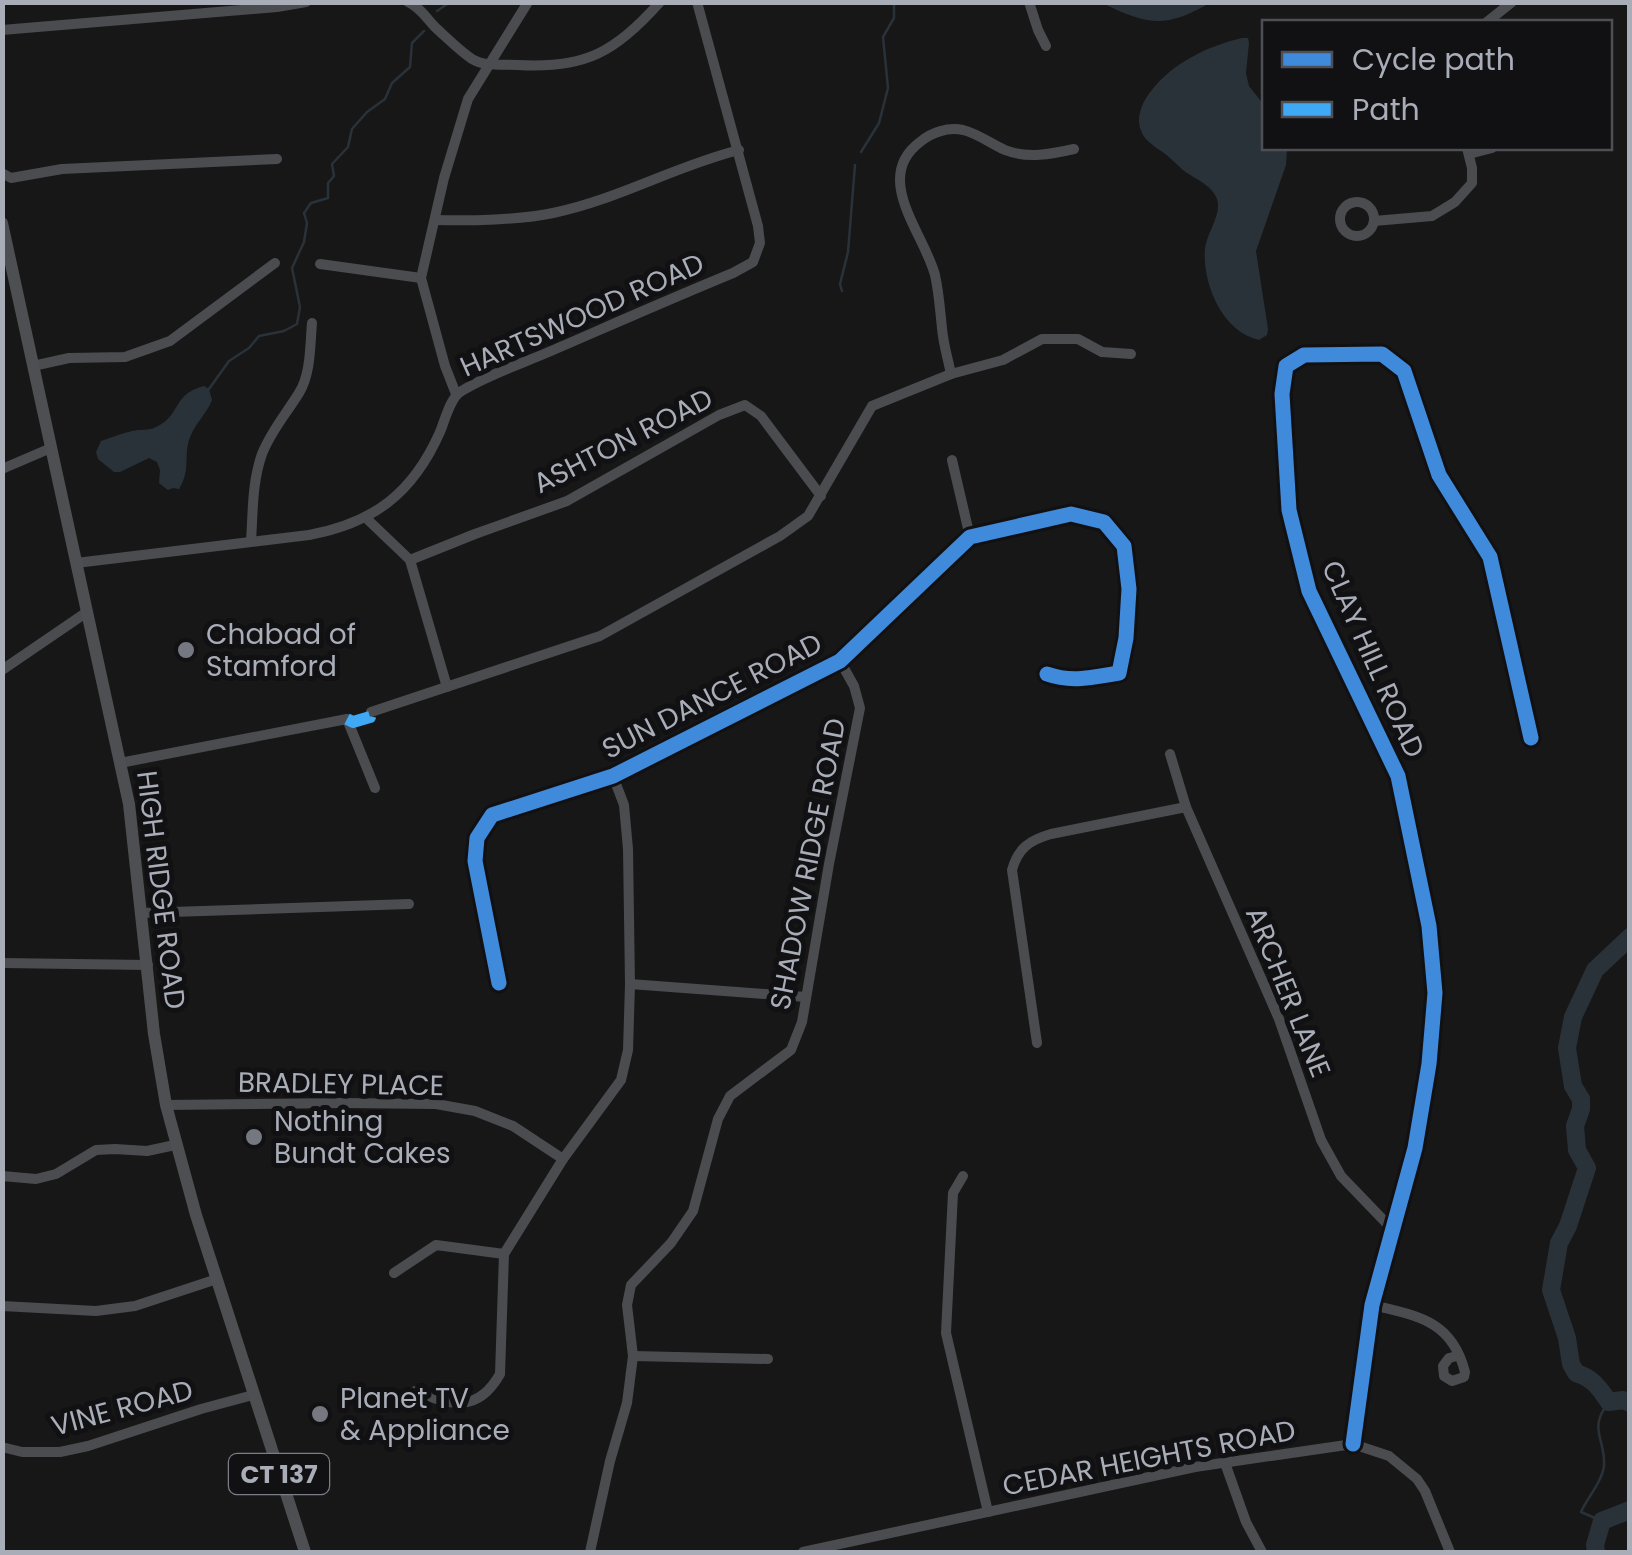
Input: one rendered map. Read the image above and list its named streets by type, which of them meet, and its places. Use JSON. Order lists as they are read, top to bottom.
{
  "streets": {
    "main road": ["HIGH RIDGE ROAD", "CT 137"],
    "street": [
      "HARTSWOOD ROAD",
      "ASHTON ROAD",
      "CLAY HILL ROAD",
      "SUN DANCE ROAD",
      "SHADOW RIDGE ROAD",
      "ARCHER LANE",
      "BRADLEY PLACE",
      "VINE ROAD",
      "CEDAR HEIGHTS ROAD"
    ]
  },
  "crossings": [
    ["HARTSWOOD ROAD", "HIGH RIDGE ROAD"],
    ["CLAY HILL ROAD", "ARCHER LANE"],
    ["CLAY HILL ROAD", "CEDAR HEIGHTS ROAD"],
    ["SUN DANCE ROAD", "SHADOW RIDGE ROAD"],
    ["HIGH RIDGE ROAD", "BRADLEY PLACE"],
    ["HIGH RIDGE ROAD", "VINE ROAD"]
  ],
  "places": ["Chabad of Stamford", "Nothing Bundt Cakes", "Planet TV & Appliance"],
  "legend": ["Cycle path", "Path"]
}
